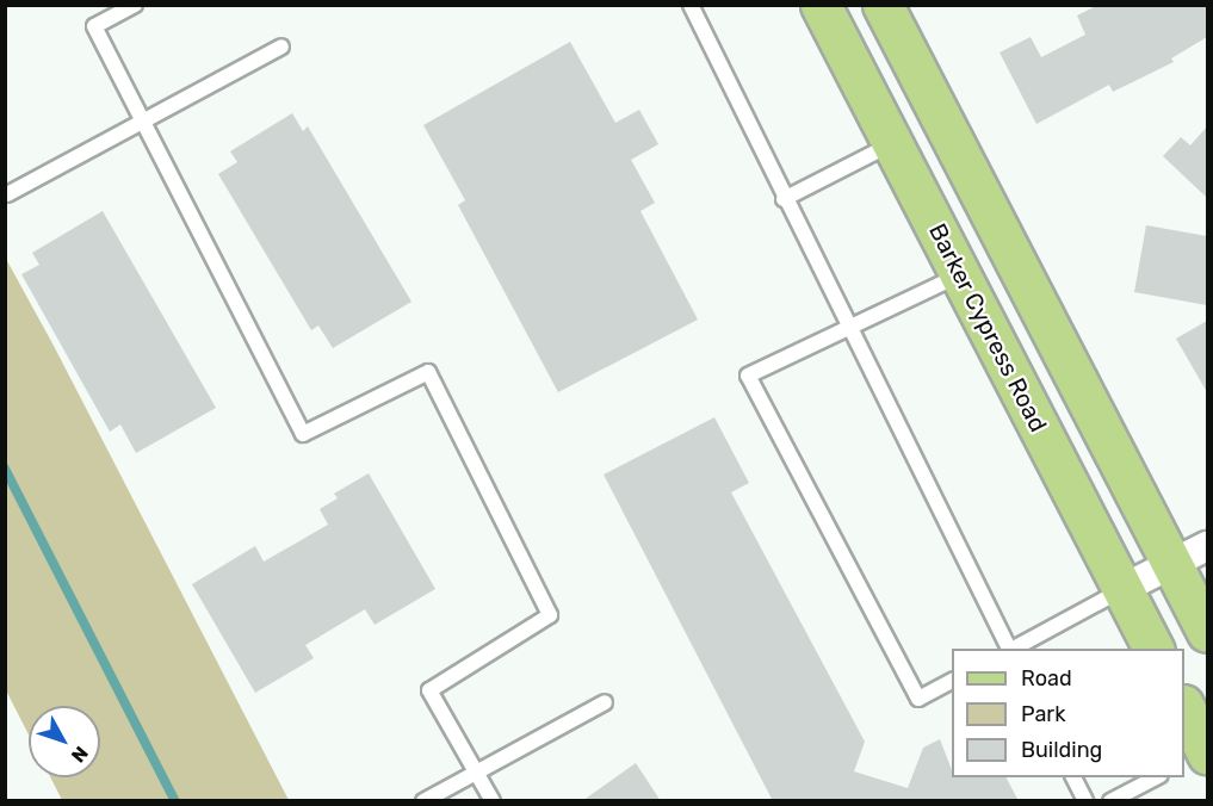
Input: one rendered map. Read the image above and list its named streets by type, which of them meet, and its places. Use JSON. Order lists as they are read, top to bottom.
{
  "streets": {
    "main road": ["Barker Cypress Road"]
  },
  "legend": ["Road", "Park", "Building"],
  "north": "bottom right"
}
